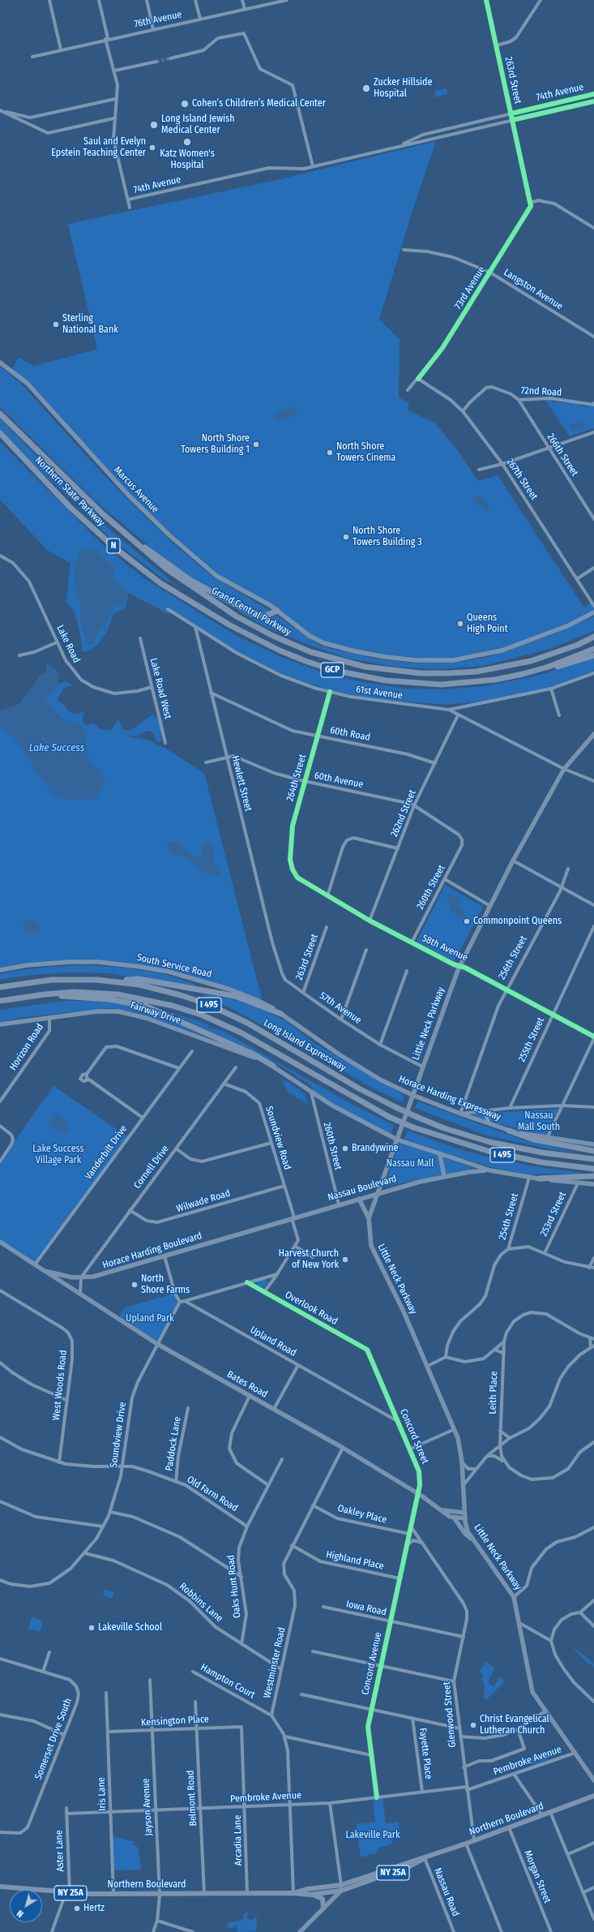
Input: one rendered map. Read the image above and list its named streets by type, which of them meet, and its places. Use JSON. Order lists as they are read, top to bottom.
{
  "streets": {
    "highway": [
      "Northern State Parkway",
      "N",
      "Grand Central Parkway",
      "GCP",
      "I 495",
      "Long Island Expressway"
    ],
    "main road": [
      "Marcus Avenue",
      "South Service Road",
      "Fairway Drive",
      "Little Neck Parkway",
      "Horace Harding Expressway",
      "Nassau Boulevard",
      "Horace Harding Boulevard",
      "Bates Road",
      "Northern Boulevard",
      "NY 25A"
    ],
    "street": [
      "76th Avenue",
      "263rd Street",
      "74th Avenue",
      "73rd Avenue",
      "Langston Avenue",
      "72nd Road",
      "266th Street",
      "267th Street",
      "Lake Road",
      "Lake Road West",
      "61st Avenue",
      "60th Road",
      "264th Street",
      "60th Avenue",
      "Hewlett Street",
      "262nd Street",
      "260th Street",
      "58th Avenue",
      "256th Street",
      "57th Avenue",
      "255th Street",
      "Horizon Road",
      "Soundview Road",
      "Vanderbilt Drive",
      "Cornell Drive",
      "Wilwade Road",
      "253rd Street",
      "254th Street",
      "Overlook Road",
      "Upland Road",
      "West Woods Road",
      "Leith Place",
      "Soundview Drive",
      "Concord Street",
      "Paddock Lane",
      "Old Farm Road",
      "Oakley Place",
      "Highland Place",
      "Oaks Hunt Road",
      "Robbins Lane",
      "Iowa Road",
      "Westminster Road",
      "Concord Avenue",
      "Hampton Court",
      "Glenwood Street",
      "Kensington Place",
      "Somerset Drive South",
      "Fayette Place",
      "Pembroke Avenue",
      "Iris Lane",
      "Belmont Road",
      "Jayson Avenue",
      "Arcadia Lane",
      "Aster Lane",
      "Morgan Street",
      "Nassau Road"
    ]
  },
  "crossings": [
    ["263rd Street", "74th Avenue"],
    ["263rd Street", "73rd Avenue"],
    ["263rd Street", "57th Avenue"],
    ["73rd Avenue", "Langston Avenue"],
    ["73rd Avenue", "267th Street"],
    ["72nd Road", "266th Street"],
    ["72nd Road", "267th Street"],
    ["Northern State Parkway", "Grand Central Parkway"],
    ["Lake Road", "Lake Road West"],
    ["61st Avenue", "264th Street"],
    ["61st Avenue", "Hewlett Street"],
    ["61st Avenue", "262nd Street"],
    ["61st Avenue", "Little Neck Parkway"],
    ["60th Road", "264th Street"],
    ["60th Road", "Hewlett Street"],
    ["60th Road", "262nd Street"],
    ["264th Street", "60th Avenue"],
    ["264th Street", "58th Avenue"],
    ["60th Avenue", "Hewlett Street"],
    ["60th Avenue", "262nd Street"],
    ["60th Avenue", "260th Street"],
    ["Hewlett Street", "57th Avenue"],
    ["262nd Street", "58th Avenue"],
    ["260th Street", "58th Avenue"],
    ["260th Street", "Fairway Drive"],
    ["260th Street", "Nassau Boulevard"],
    ["58th Avenue", "256th Street"],
    ["58th Avenue", "Little Neck Parkway"],
    ["58th Avenue", "255th Street"],
    ["256th Street", "Horace Harding Expressway"],
    ["South Service Road", "Horace Harding Expressway"],
    ["57th Avenue", "Little Neck Parkway"],
    ["Fairway Drive", "Horizon Road"],
    ["Little Neck Parkway", "Horace Harding Expressway"],
    ["Little Neck Parkway", "Nassau Boulevard"],
    ["Little Neck Parkway", "Bates Road"],
    ["Little Neck Parkway", "Pembroke Avenue"],
    ["Soundview Road", "Cornell Drive"],
    ["Soundview Road", "Wilwade Road"],
    ["Soundview Road", "Horace Harding Boulevard"],
    ["Vanderbilt Drive", "Horace Harding Boulevard"],
    ["Cornell Drive", "Wilwade Road"],
    ["Cornell Drive", "Horace Harding Boulevard"],
    ["Nassau Boulevard", "Horace Harding Boulevard"],
    ["Horace Harding Boulevard", "Bates Road"],
    ["Overlook Road", "Concord Street"],
    ["Upland Road", "Concord Street"],
    ["Bates Road", "Soundview Drive"],
    ["Bates Road", "Concord Street"],
    ["Bates Road", "Westminster Road"],
    ["West Woods Road", "Old Farm Road"],
    ["Soundview Drive", "Old Farm Road"],
    ["Soundview Drive", "Robbins Lane"],
    ["Concord Street", "Oakley Place"],
    ["Concord Street", "Concord Avenue"],
    ["Concord Street", "Glenwood Street"],
    ["Paddock Lane", "Old Farm Road"],
    ["Old Farm Road", "Oaks Hunt Road"],
    ["Oakley Place", "Westminster Road"],
    ["Oakley Place", "Concord Avenue"],
    ["Highland Place", "Westminster Road"],
    ["Highland Place", "Concord Avenue"],
    ["Oaks Hunt Road", "Robbins Lane"],
    ["Robbins Lane", "Westminster Road"],
    ["Iowa Road", "Concord Avenue"],
    ["Iowa Road", "Glenwood Street"],
    ["Westminster Road", "Hampton Court"],
    ["Concord Avenue", "Pembroke Avenue"],
    ["Glenwood Street", "Pembroke Avenue"],
    ["Glenwood Street", "Northern Boulevard"],
    ["Kensington Place", "Iris Lane"],
    ["Kensington Place", "Belmont Road"],
    ["Kensington Place", "Jayson Avenue"],
    ["Kensington Place", "Arcadia Lane"],
    ["Fayette Place", "Pembroke Avenue"],
    ["Pembroke Avenue", "Iris Lane"],
    ["Pembroke Avenue", "Belmont Road"],
    ["Pembroke Avenue", "Jayson Avenue"],
    ["Pembroke Avenue", "Arcadia Lane"],
    ["Pembroke Avenue", "Aster Lane"],
    ["Iris Lane", "Northern Boulevard"],
    ["Belmont Road", "Northern Boulevard"],
    ["Jayson Avenue", "Northern Boulevard"],
    ["Northern Boulevard", "Arcadia Lane"],
    ["Northern Boulevard", "Aster Lane"],
    ["Northern Boulevard", "Morgan Street"],
    ["Northern Boulevard", "Nassau Road"]
  ],
  "water": ["Lake Success"],
  "parks": [
    "Nassau Mall South",
    "Lake Success Village Park",
    "Nassau Mall",
    "Upland Park",
    "Lakeville Park"
  ],
  "places": [
    "Zucker Hillside Hospital",
    "Cohen’s Children’s Medical Center",
    "Long Island Jewish Medical Center",
    "Katz Women's Hospital",
    "Saul and Evelyn Epstein Teaching Center",
    "Sterling National Bank",
    "North Shore Towers Building 1",
    "North Shore Towers Cinema",
    "North Shore Towers Building 3",
    "Queens High Point",
    "Commonpoint Queens",
    "Brandywine",
    "Harvest Church of New York",
    "North Shore Farms",
    "Lakeville School",
    "Christ Evangelical Lutheran Church",
    "Hertz"
  ],
  "north": "bottom left"
}
